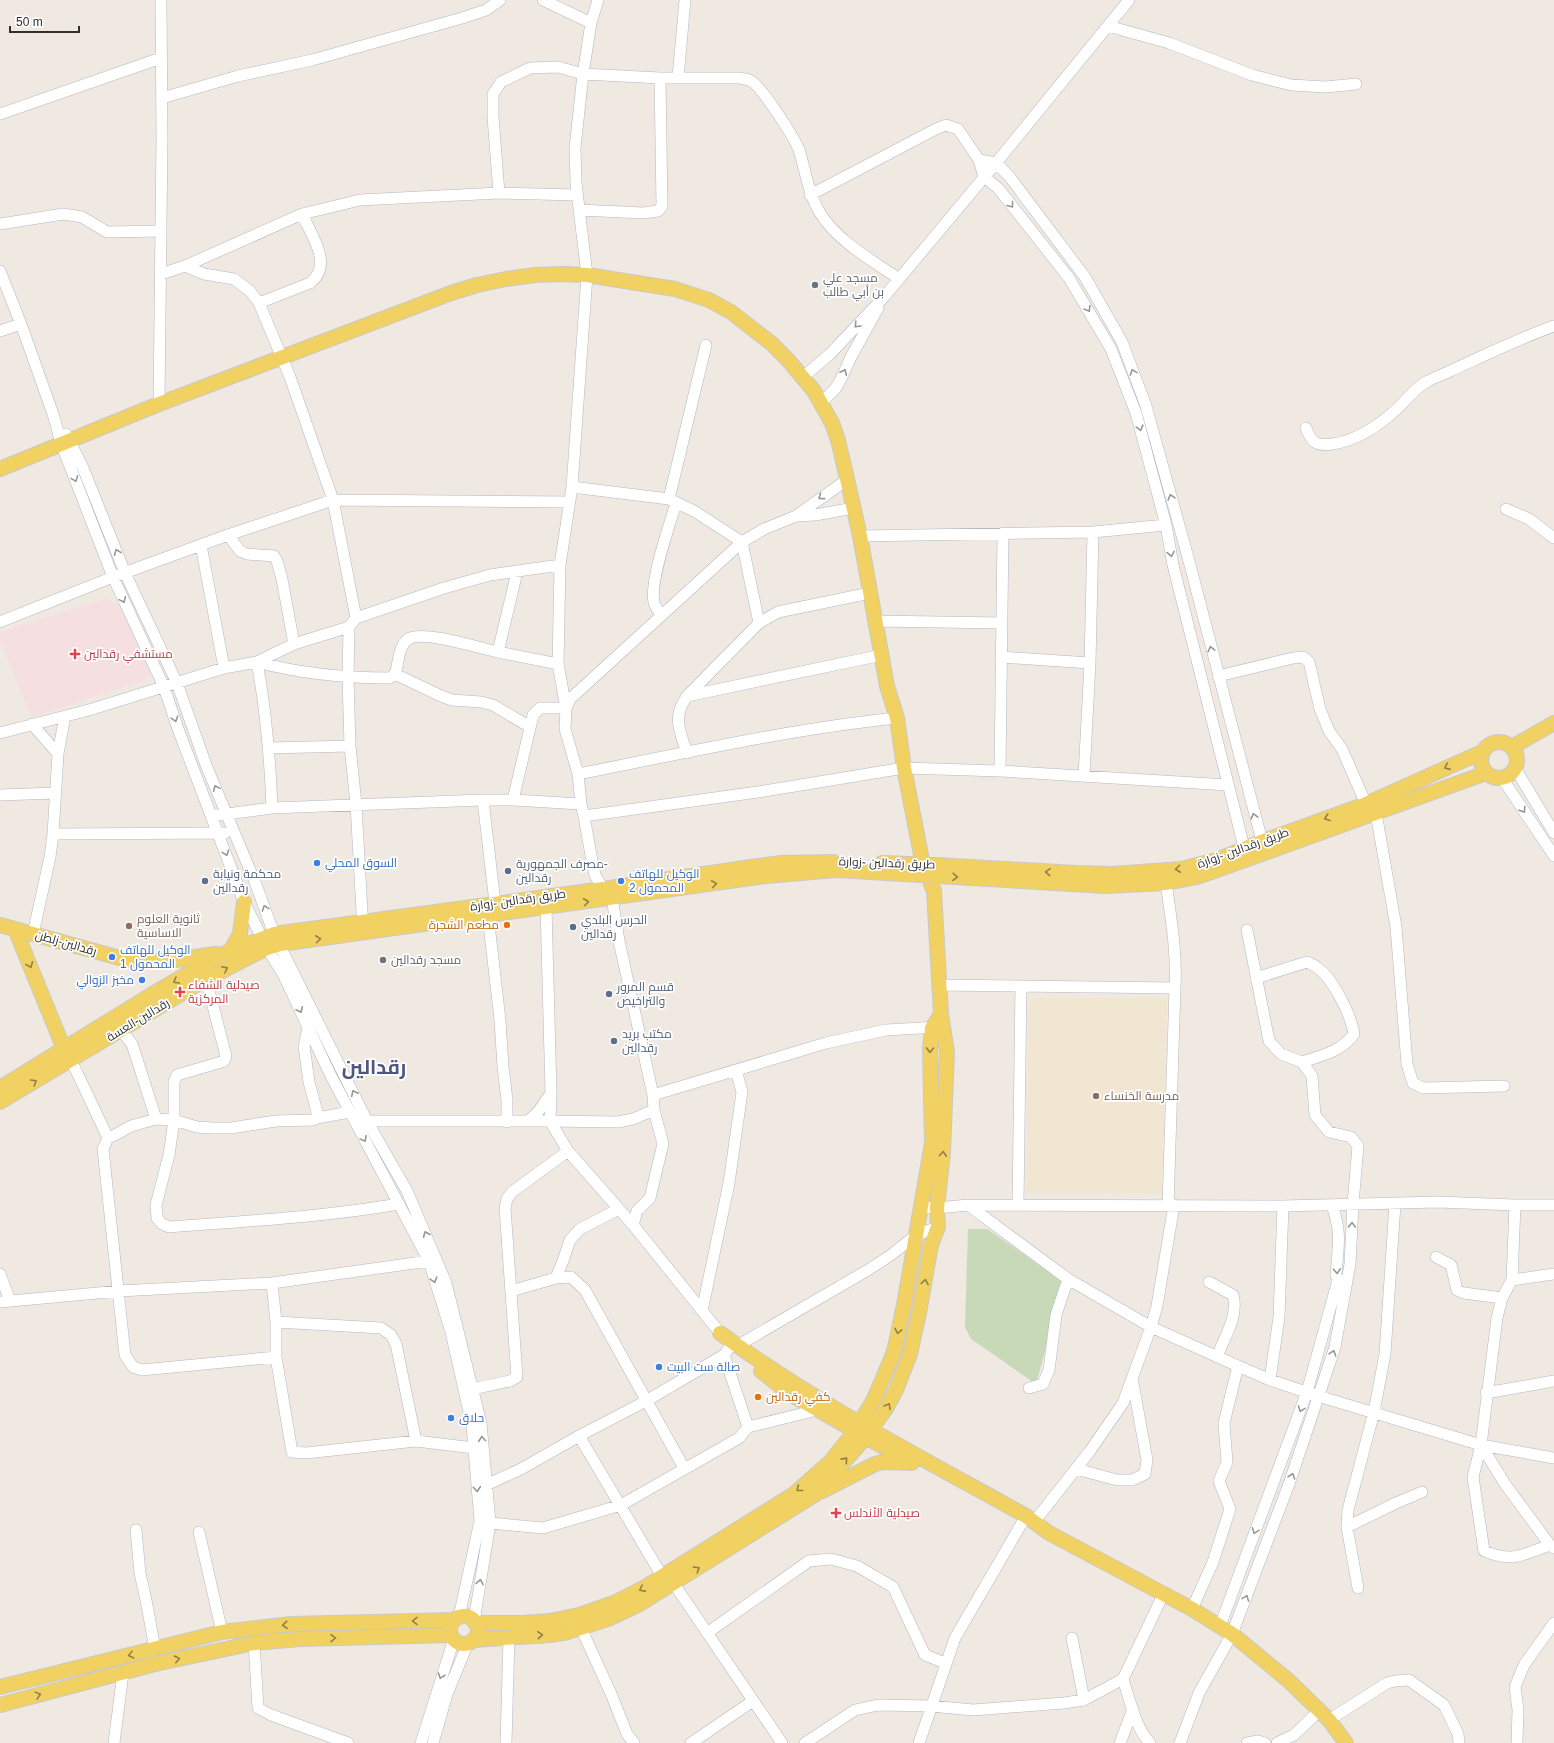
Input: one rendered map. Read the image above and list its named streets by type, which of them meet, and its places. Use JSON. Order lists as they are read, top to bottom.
{
  "streets": {
    "main road": ["طريق رقدالين -زوارة", "رقدالين-زلطن", "رقدالين-العسة"]
  },
  "crossings": [
    ["طريق رقدالين -زوارة", "رقدالين-العسة"],
    ["رقدالين-زلطن", "رقدالين-العسة"]
  ],
  "districts": ["رقدالين"],
  "places": {
    "other": [
      "مسجد علي بن أبي طالب",
      "السوق المحلي",
      "مصرف الجمهورية- رقدالين",
      "محكمة ونيابة رقدالين",
      "الوكيل للهاتف المحمول 2",
      "مطعم الشجرة",
      "ثانوية العلوم الاساسية",
      "الحرس البلدي رقدالين",
      "الوكيل للهاتف المحمول 1",
      "مسجد رقدالين",
      "مخبز الزوالي",
      "قسم المرور والتراخيص",
      "مكتب بريد رقدالين",
      "مدرسة الخنساء",
      "صالة ست البيت",
      "كفي رقدالين",
      "حلاق"
    ],
    "health": ["مستشفي رقدالين", "صيدلية الشفاء المركزية", "صيدلية الأندلس"]
  },
  "scale_bar": "50 m"
}
